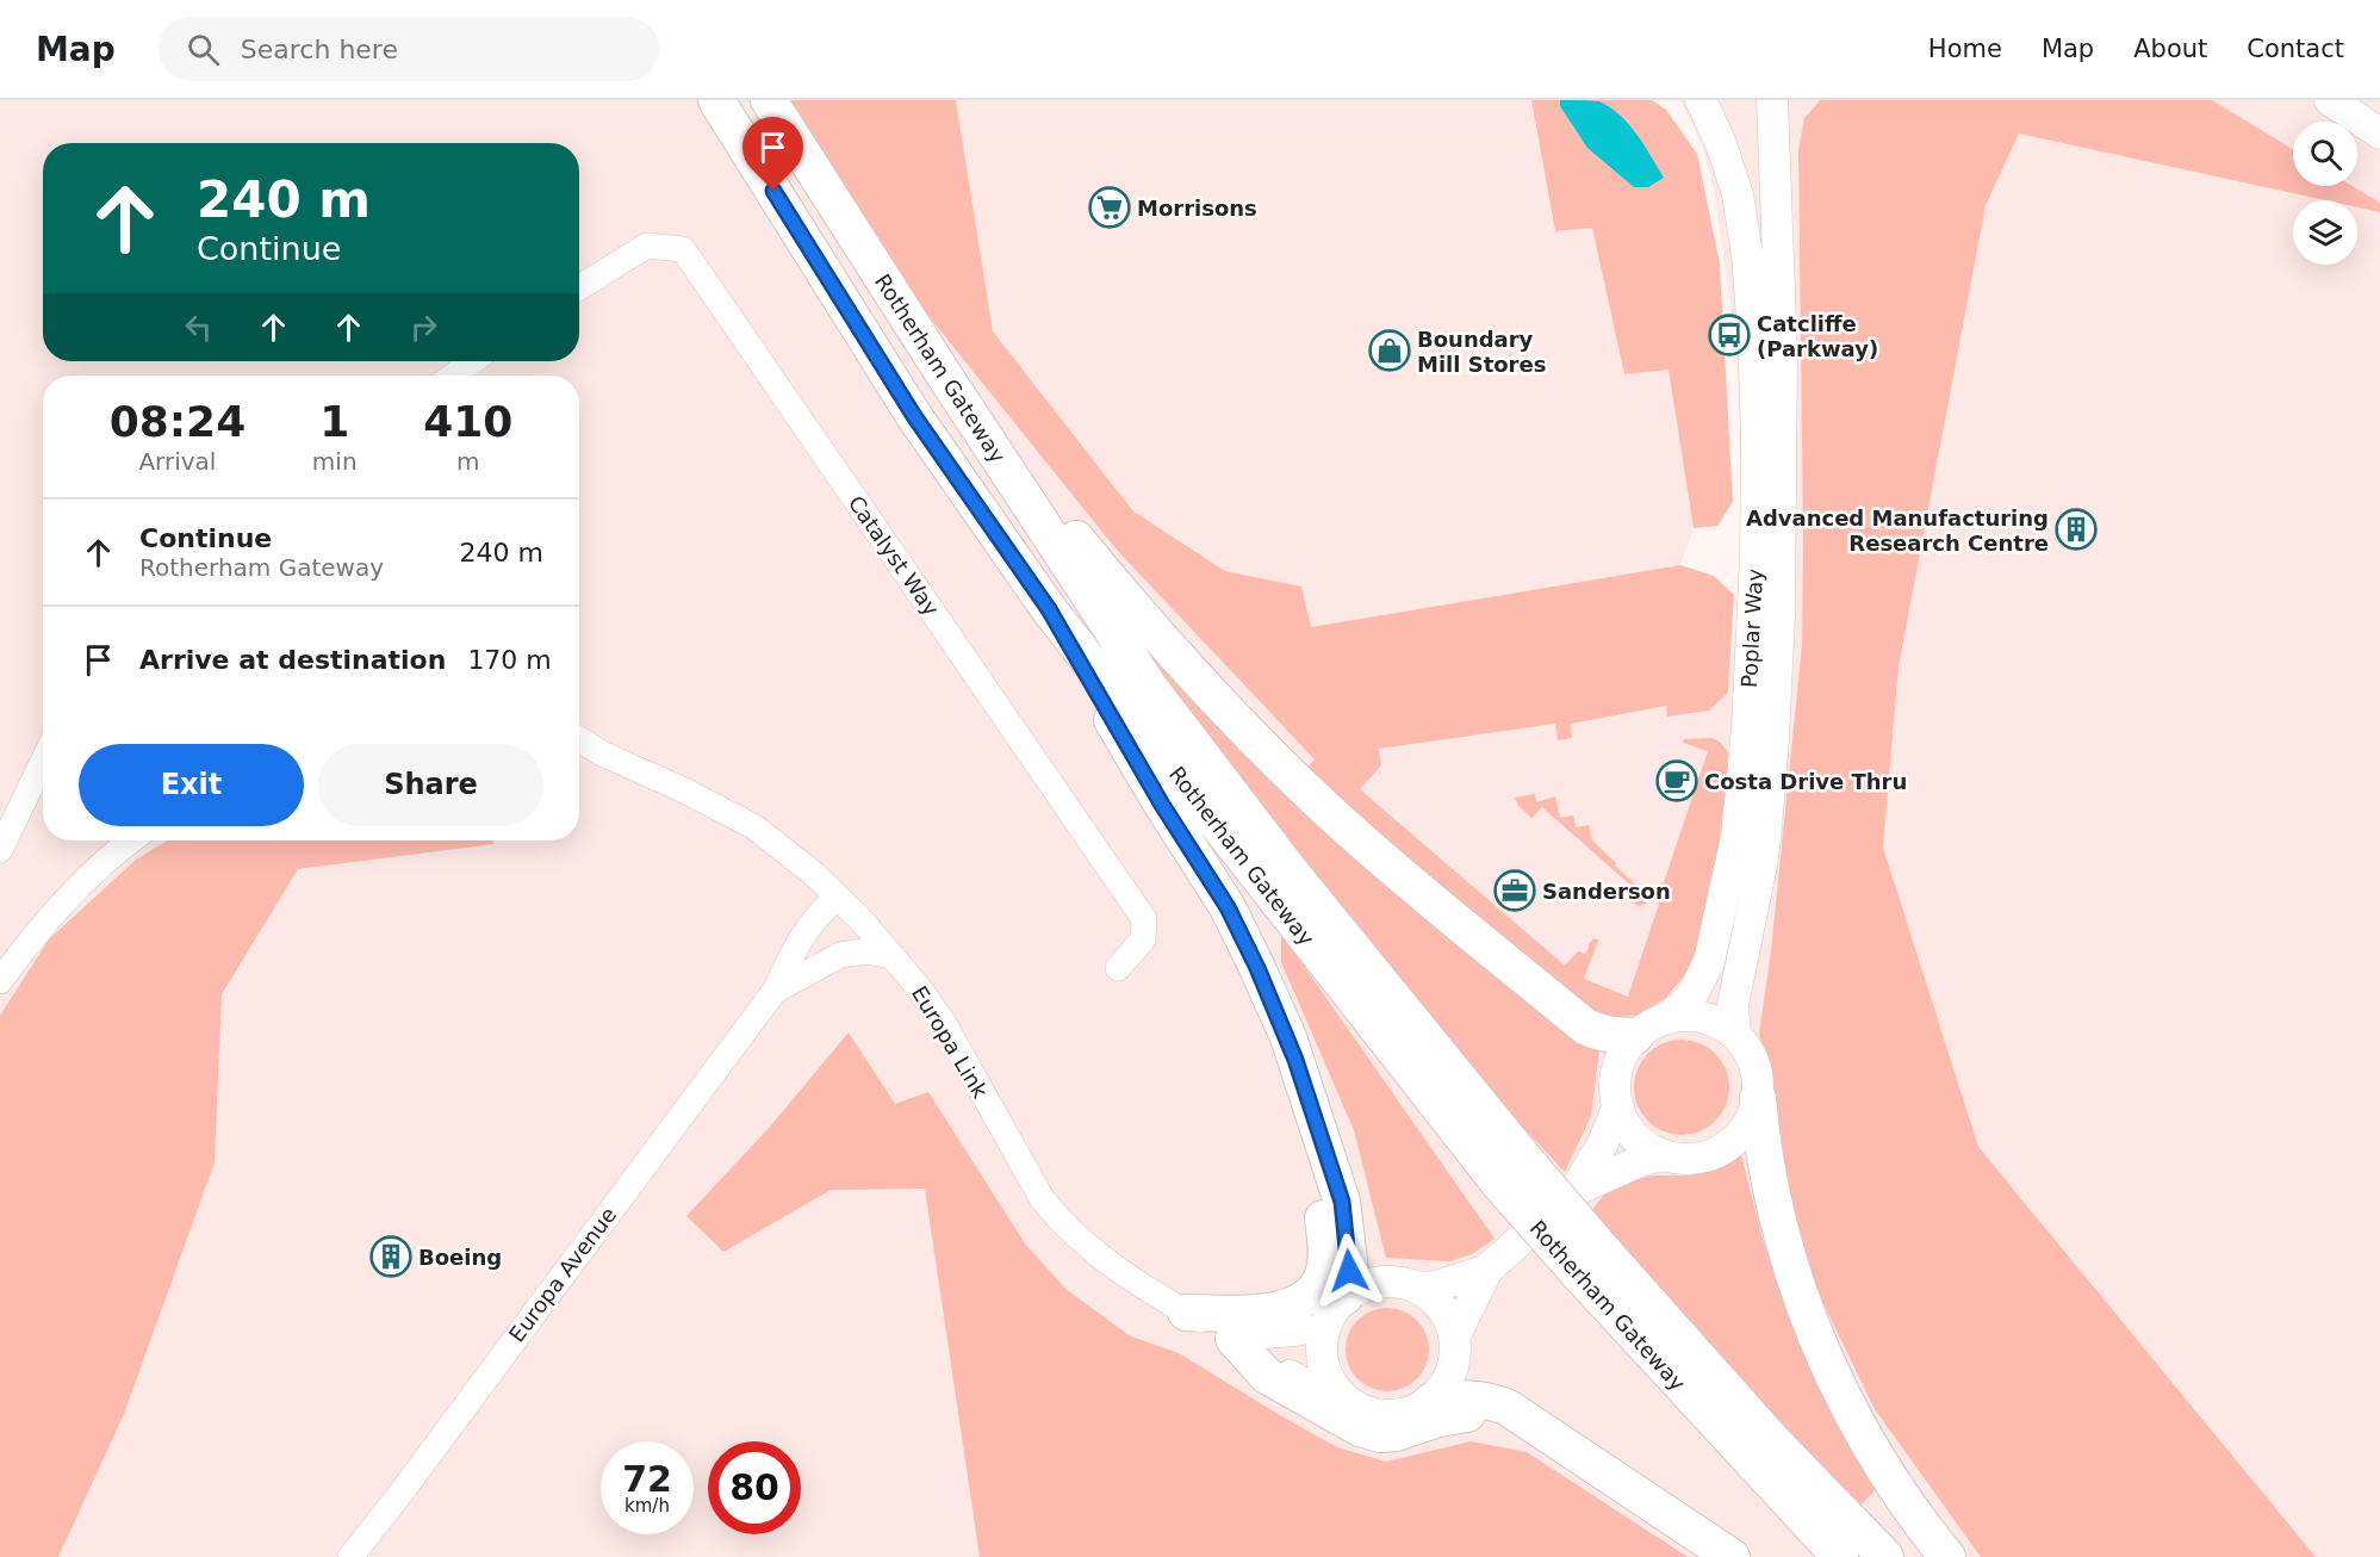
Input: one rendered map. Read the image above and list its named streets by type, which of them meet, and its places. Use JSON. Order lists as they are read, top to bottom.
{
  "streets": {
    "highway": ["Rotherham Gateway"],
    "main road": ["Poplar Way"],
    "street": ["Catalyst Way", "Europa Link", "Europa Avenue"]
  },
  "crossings": [
    ["Europa Link", "Europa Avenue"]
  ],
  "places": {
    "supermarket": ["Morrisons"],
    "bus stop": ["Catcliffe (Parkway)"],
    "shop": ["Boundary Mill Stores"],
    "building": ["Advanced Manufacturing Research Centre", "Boeing"],
    "cafe": ["Costa Drive Thru"],
    "office": ["Sanderson"]
  },
  "page": {
    "header": "Map",
    "search": "Search here",
    "nav": [
      "Home",
      "Map",
      "About",
      "Contact"
    ],
    "turn": ["240 m", "Continue"],
    "eta": [
      "08:24",
      "Arrival",
      "1",
      "min",
      "410",
      "m"
    ],
    "list": [
      {
        "name": "Continue",
        "note": "Rotherham Gateway",
        "value": "240 m"
      },
      {
        "name": "Arrive at destination",
        "value": "170 m"
      }
    ],
    "buttons": ["Exit", "Share"],
    "speed": "72 km/h",
    "limit": "80"
  }
}
